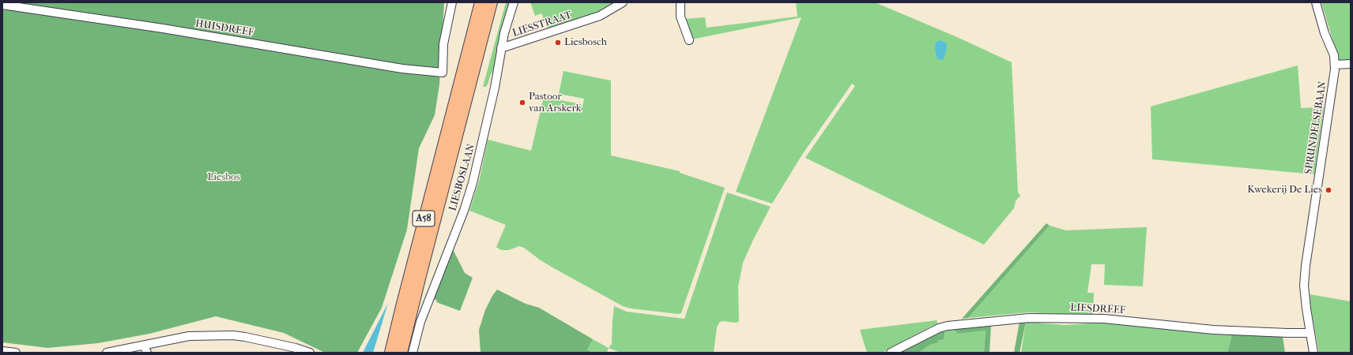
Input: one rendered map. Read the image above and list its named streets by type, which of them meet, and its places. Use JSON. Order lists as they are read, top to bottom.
{
  "streets": {
    "highway": ["A58"],
    "street": [
      "LIESSTRAAT",
      "HUISDREEF",
      "SPRUNDELSEBAAN",
      "LIESBOSLAAN",
      "LIESDREEF"
    ]
  },
  "crossings": [
    ["LIESSTRAAT", "LIESBOSLAAN"],
    ["SPRUNDELSEBAAN", "LIESDREEF"]
  ],
  "parks": ["Liesbos"],
  "places": ["Liesbosch", "Pastoor van Arskerk", "Kwekerij De Lies"]
}
